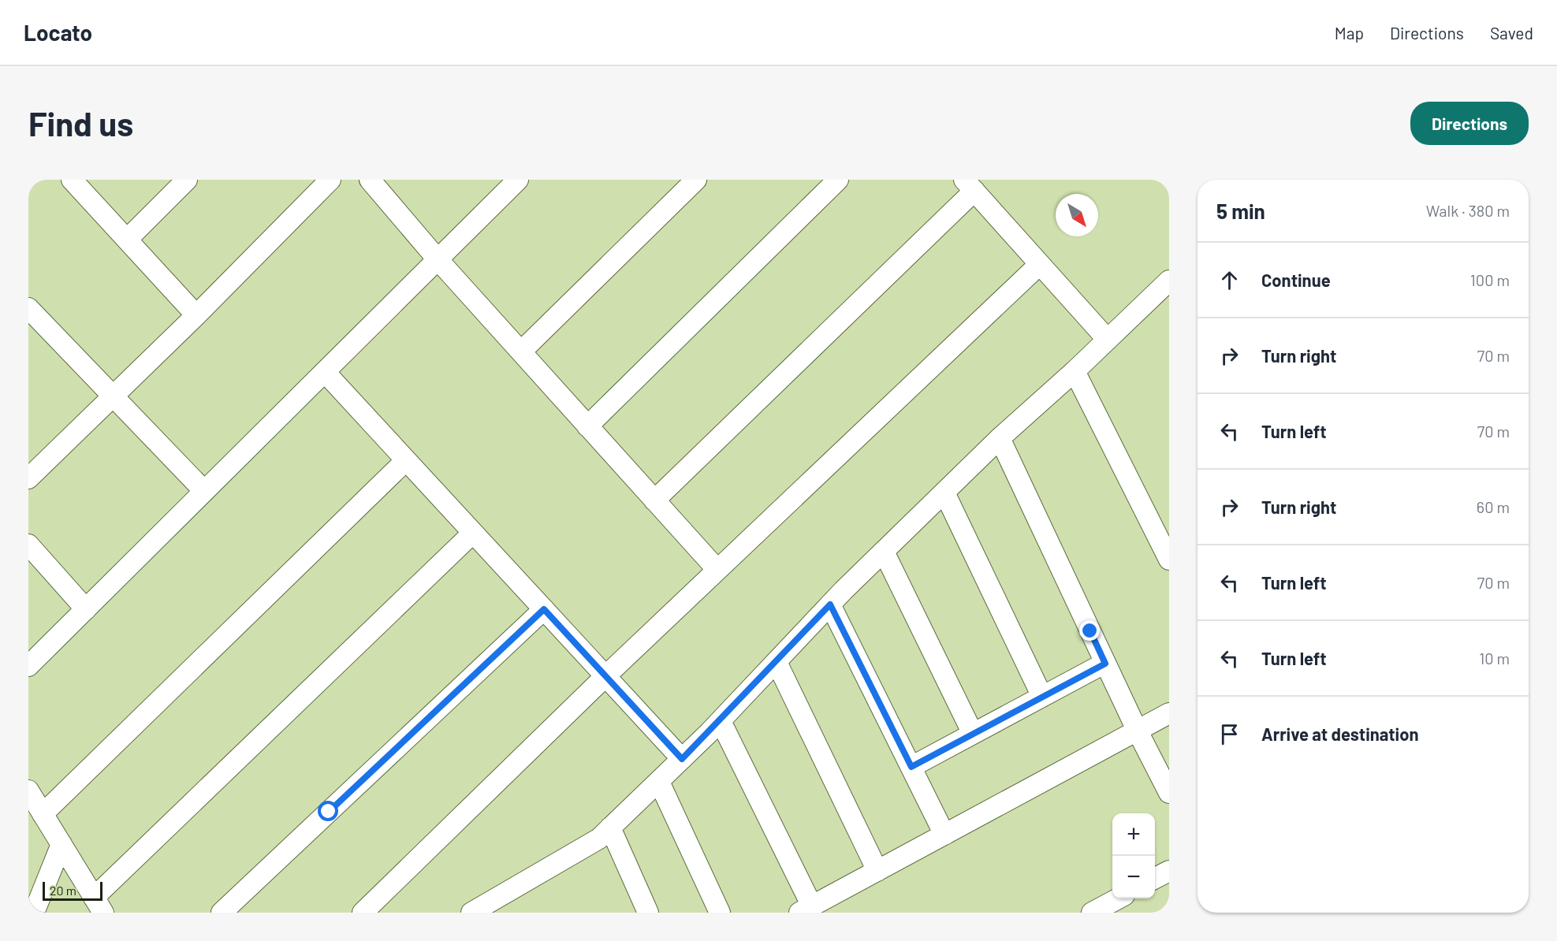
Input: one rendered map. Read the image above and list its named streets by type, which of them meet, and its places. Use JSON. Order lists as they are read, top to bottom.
{
  "scale_bar": "20 m",
  "north": "bottom right",
  "page": {
    "header": "Locato",
    "nav": ["Map", "Directions", "Saved"],
    "buttons": "Directions",
    "title": "Find us",
    "heading": ["5 min", "Walk · 380 m"],
    "list": [
      ["Continue", "100 m"],
      ["Turn right", "70 m"],
      ["Turn left", "70 m"],
      ["Turn right", "60 m"],
      ["Turn left", "70 m"],
      ["Turn left", "10 m"],
      "Arrive at destination"
    ],
    "map_buttons": ["+", "−"],
    "scale": "20 m"
  }
}
